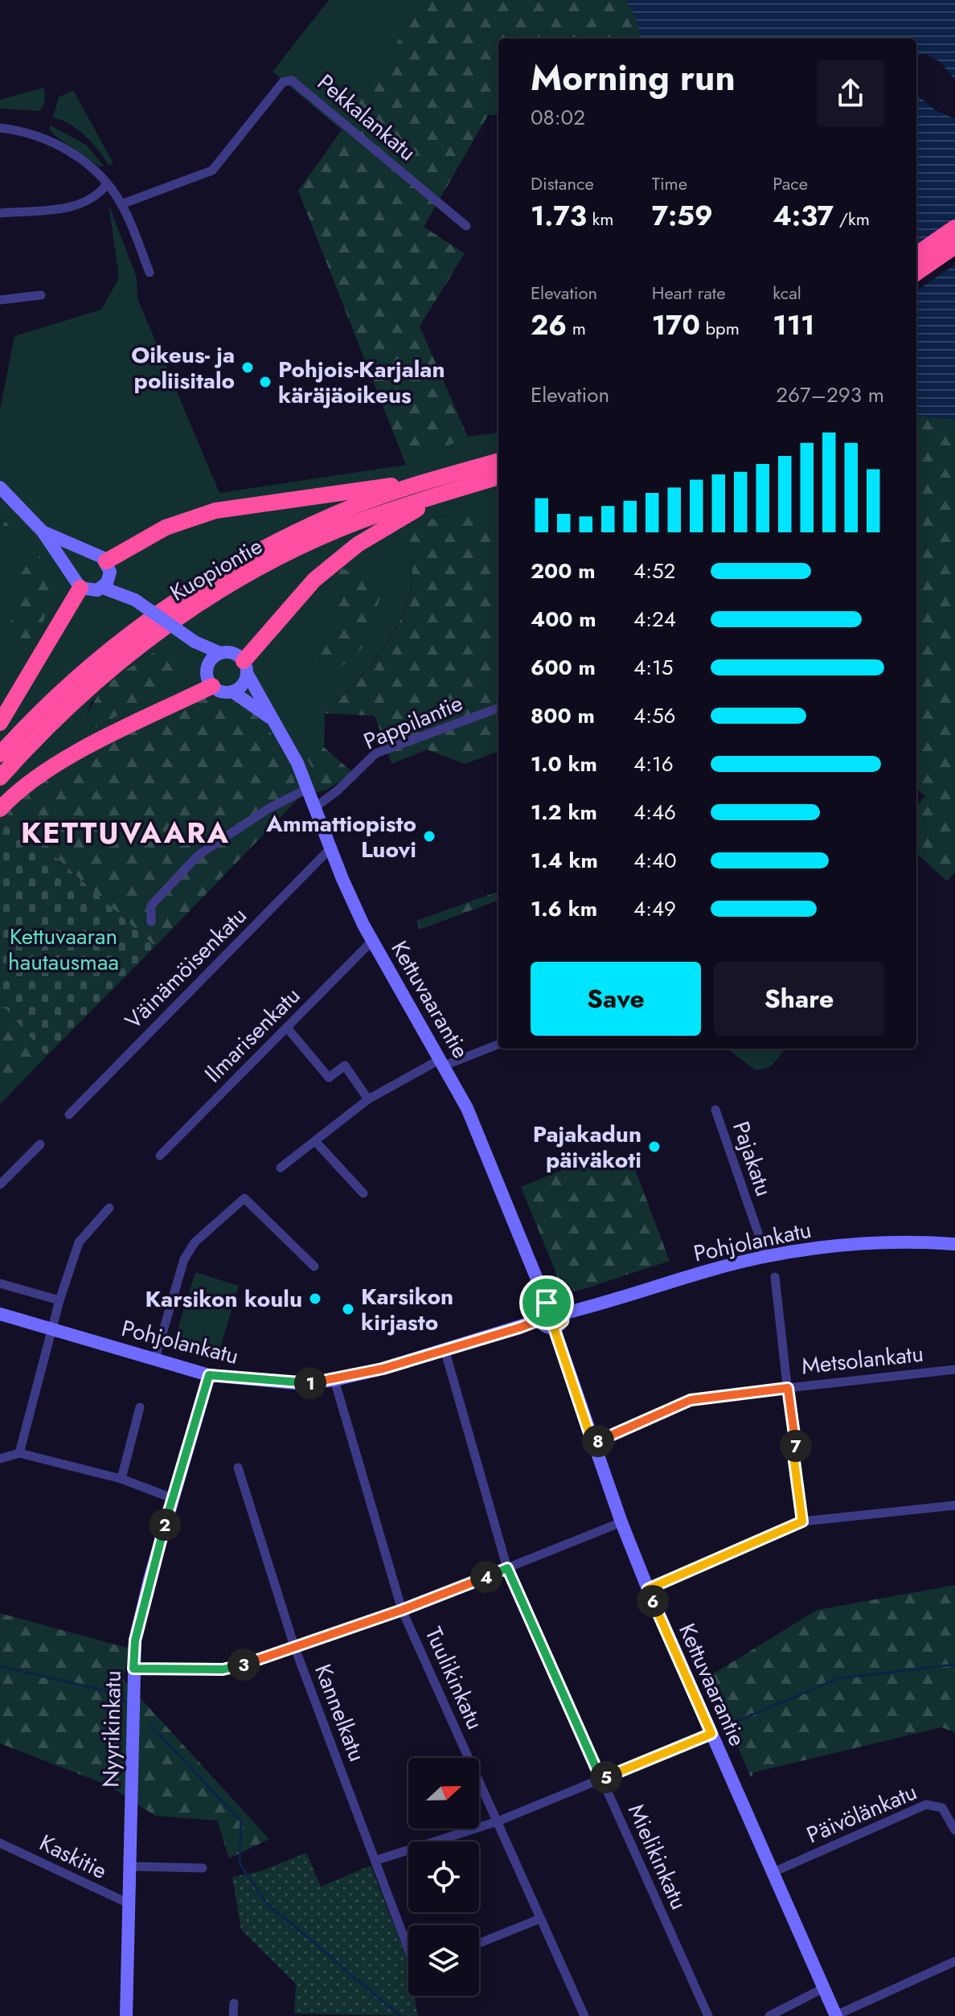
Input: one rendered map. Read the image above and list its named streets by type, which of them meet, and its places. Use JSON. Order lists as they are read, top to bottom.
{
  "streets": {
    "highway": ["Kuopiontie"],
    "street": [
      "Pekkalankatu",
      "Pappilantie",
      "Väinämöisenkatu",
      "Kettuvaarantie",
      "Ilmarisenkatu",
      "Pajakatu",
      "Pohjolankatu",
      "Metsolankatu",
      "Tuulikinkatu",
      "Kannelkatu",
      "Nyyrikinkatu",
      "Päivölänkatu",
      "Kaskitie",
      "Mielikinkatu"
    ]
  },
  "crossings": [
    ["Pappilantie", "Kettuvaarantie"],
    ["Väinämöisenkatu", "Kettuvaarantie"],
    ["Kettuvaarantie", "Ilmarisenkatu"],
    ["Kettuvaarantie", "Pohjolankatu"],
    ["Kettuvaarantie", "Metsolankatu"],
    ["Kettuvaarantie", "Päivölänkatu"],
    ["Pajakatu", "Pohjolankatu"],
    ["Pohjolankatu", "Tuulikinkatu"],
    ["Pohjolankatu", "Nyyrikinkatu"],
    ["Pohjolankatu", "Mielikinkatu"],
    ["Nyyrikinkatu", "Kaskitie"]
  ],
  "districts": ["KETTUVAARA"],
  "parks": ["Kettuvaaran hautausmaa"],
  "places": [
    "Oikeus- ja poliisitalo",
    "Pohjois-Karjalan käräjäoikeus",
    "Ammattiopisto Luovi",
    "Pajakadun päiväkoti",
    "Karsikon koulu",
    "Karsikon kirjasto"
  ],
  "north": "right",
  "page": {
    "heading": ["Morning run", "08:02"],
    "stats": [
      ["Distance", "1.73 km"],
      ["Time", "7:59"],
      ["Pace", "4:37 /km"],
      ["Elevation", "26 m"],
      ["Heart rate", "170 bpm"],
      ["kcal", "111"]
    ],
    "chart": ["Elevation", "267–293 m"],
    "list": [
      {
        "name": "200 m",
        "note": "4:52"
      },
      {
        "name": "400 m",
        "note": "4:24"
      },
      {
        "name": "600 m",
        "note": "4:15"
      },
      {
        "name": "800 m",
        "note": "4:56"
      },
      {
        "name": "1.0 km",
        "note": "4:16"
      },
      {
        "name": "1.2 km",
        "note": "4:46"
      },
      {
        "name": "1.4 km",
        "note": "4:40"
      },
      {
        "name": "1.6 km",
        "note": "4:49"
      }
    ],
    "buttons": ["Save", "Share"],
    "pins": [
      "1",
      "8",
      "7",
      "2",
      "4",
      "6",
      "3",
      "5"
    ]
  }
}
